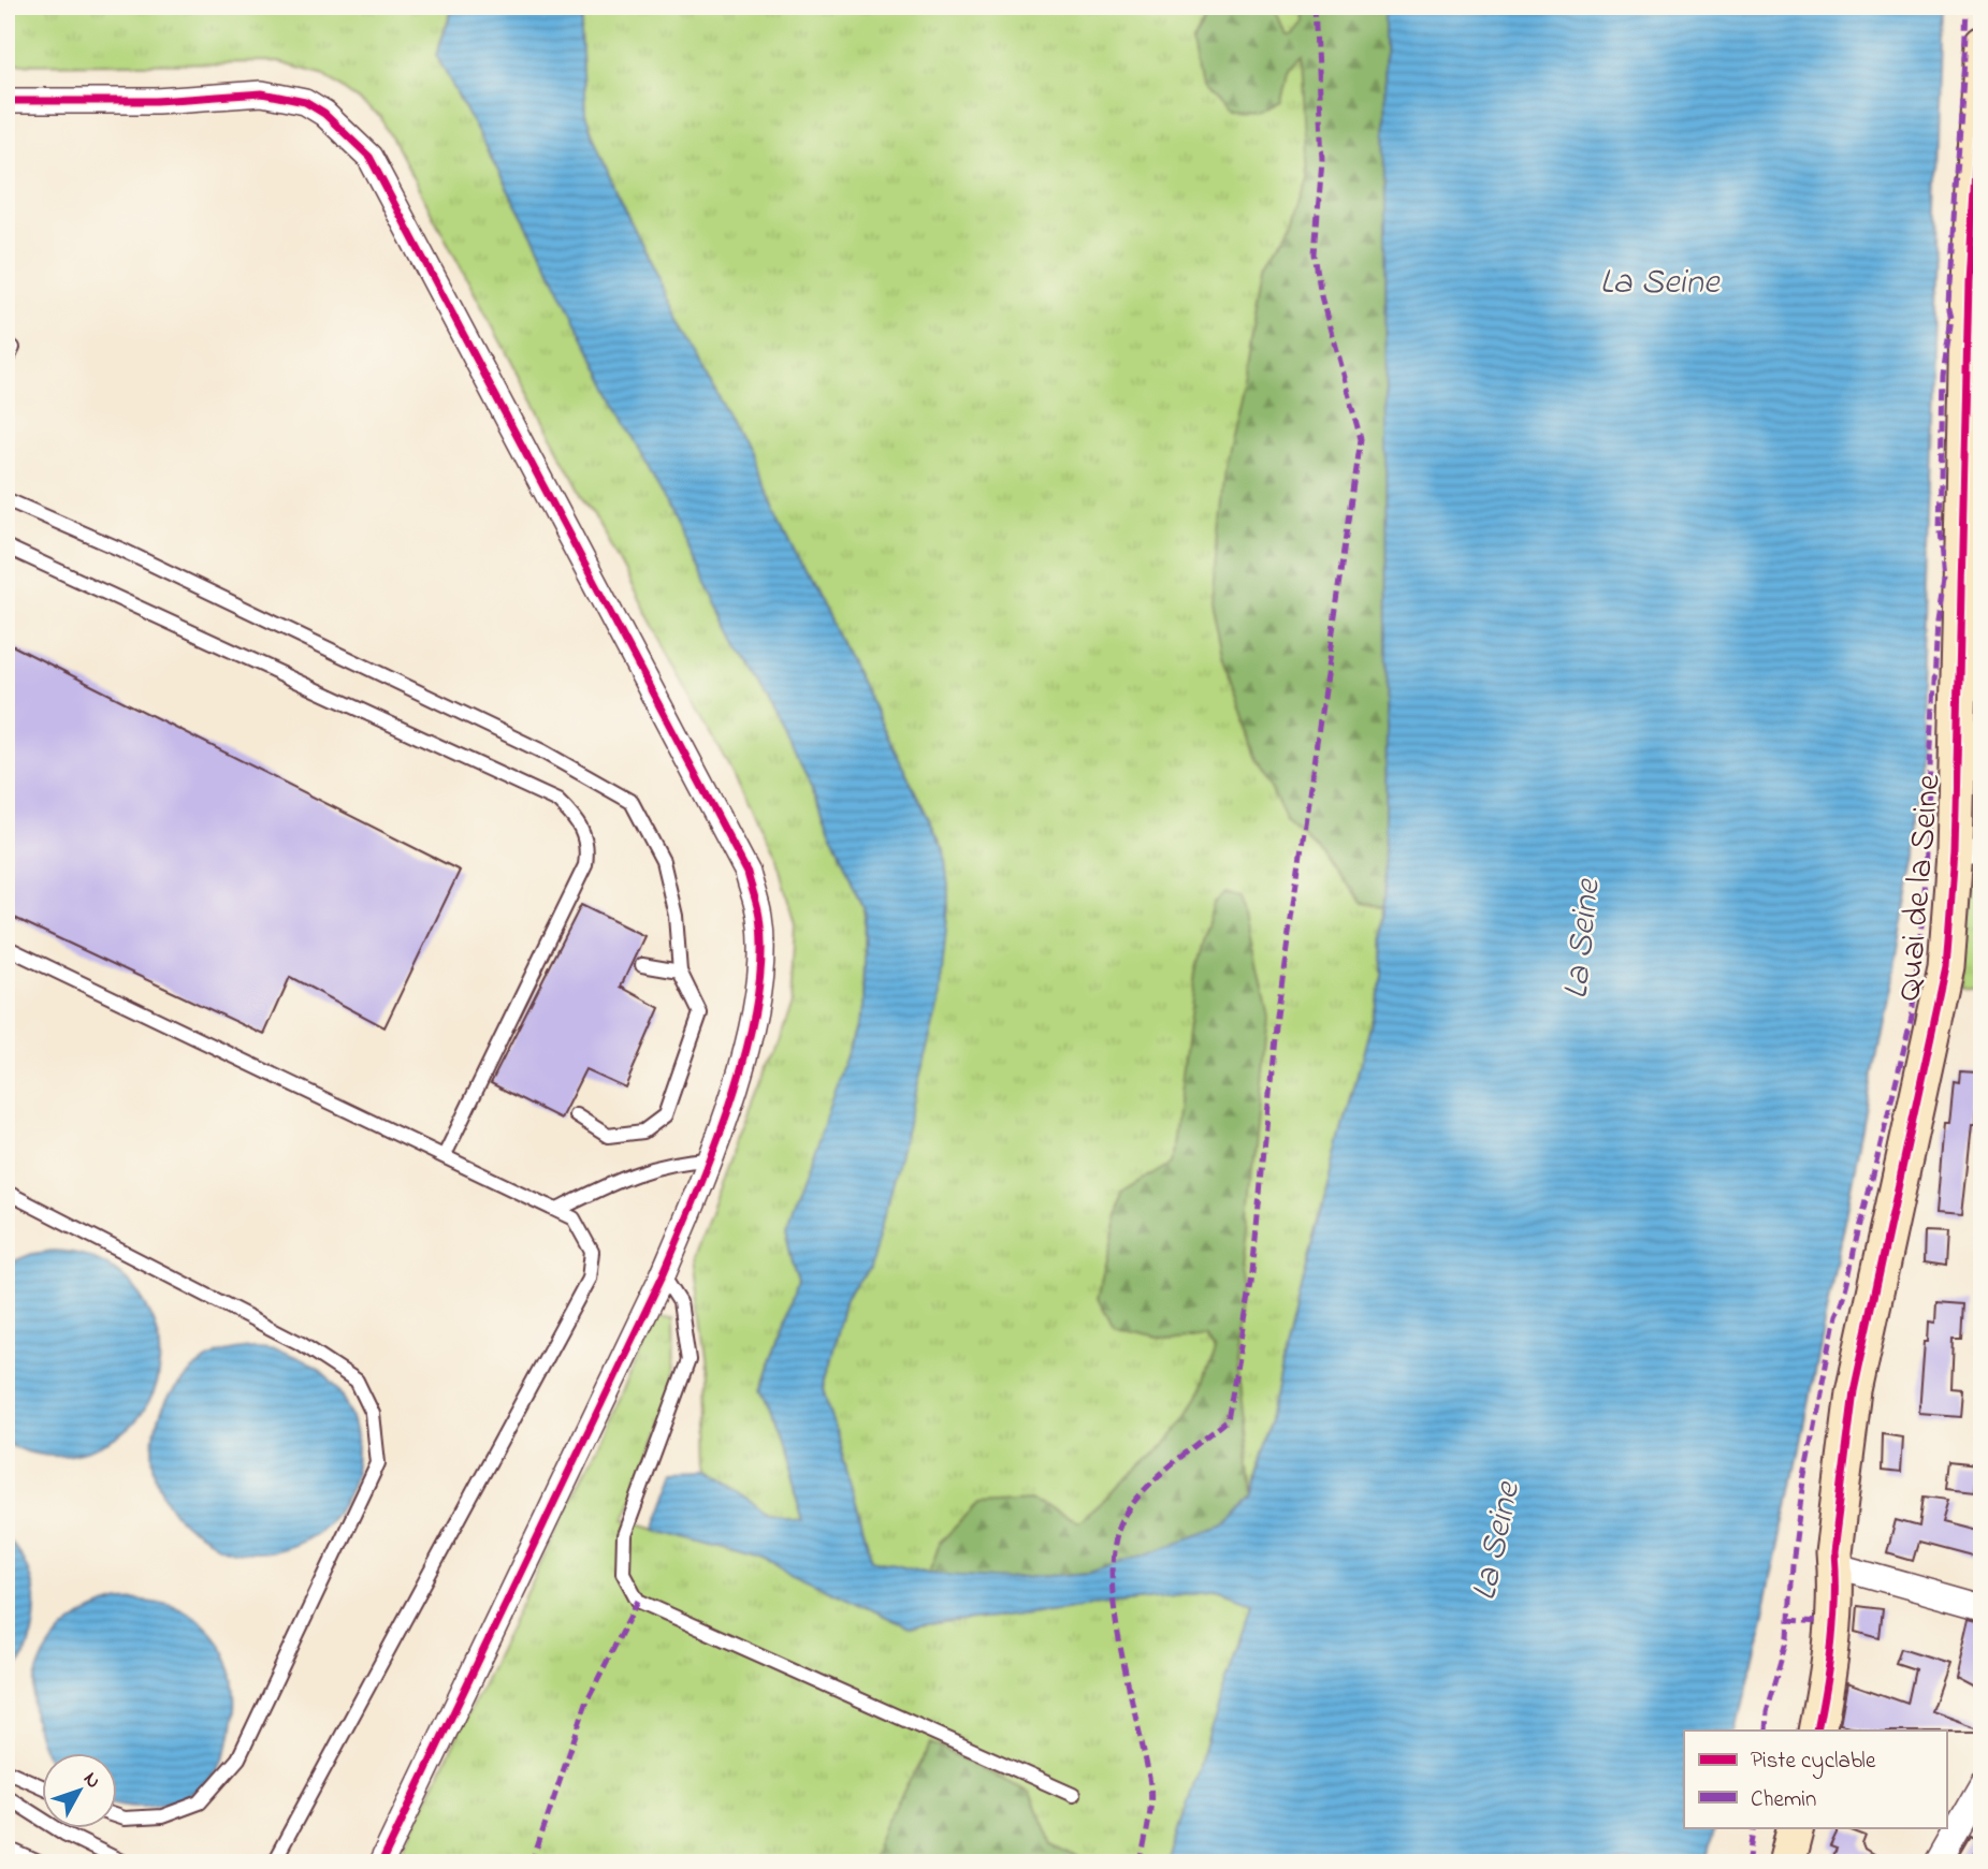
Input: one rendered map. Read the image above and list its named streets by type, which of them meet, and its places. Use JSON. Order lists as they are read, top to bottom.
{
  "streets": {
    "street": ["Quai de la Seine"]
  },
  "water": ["La Seine"],
  "legend": ["Piste cyclable", "Chemin"],
  "north": "top right"
}
